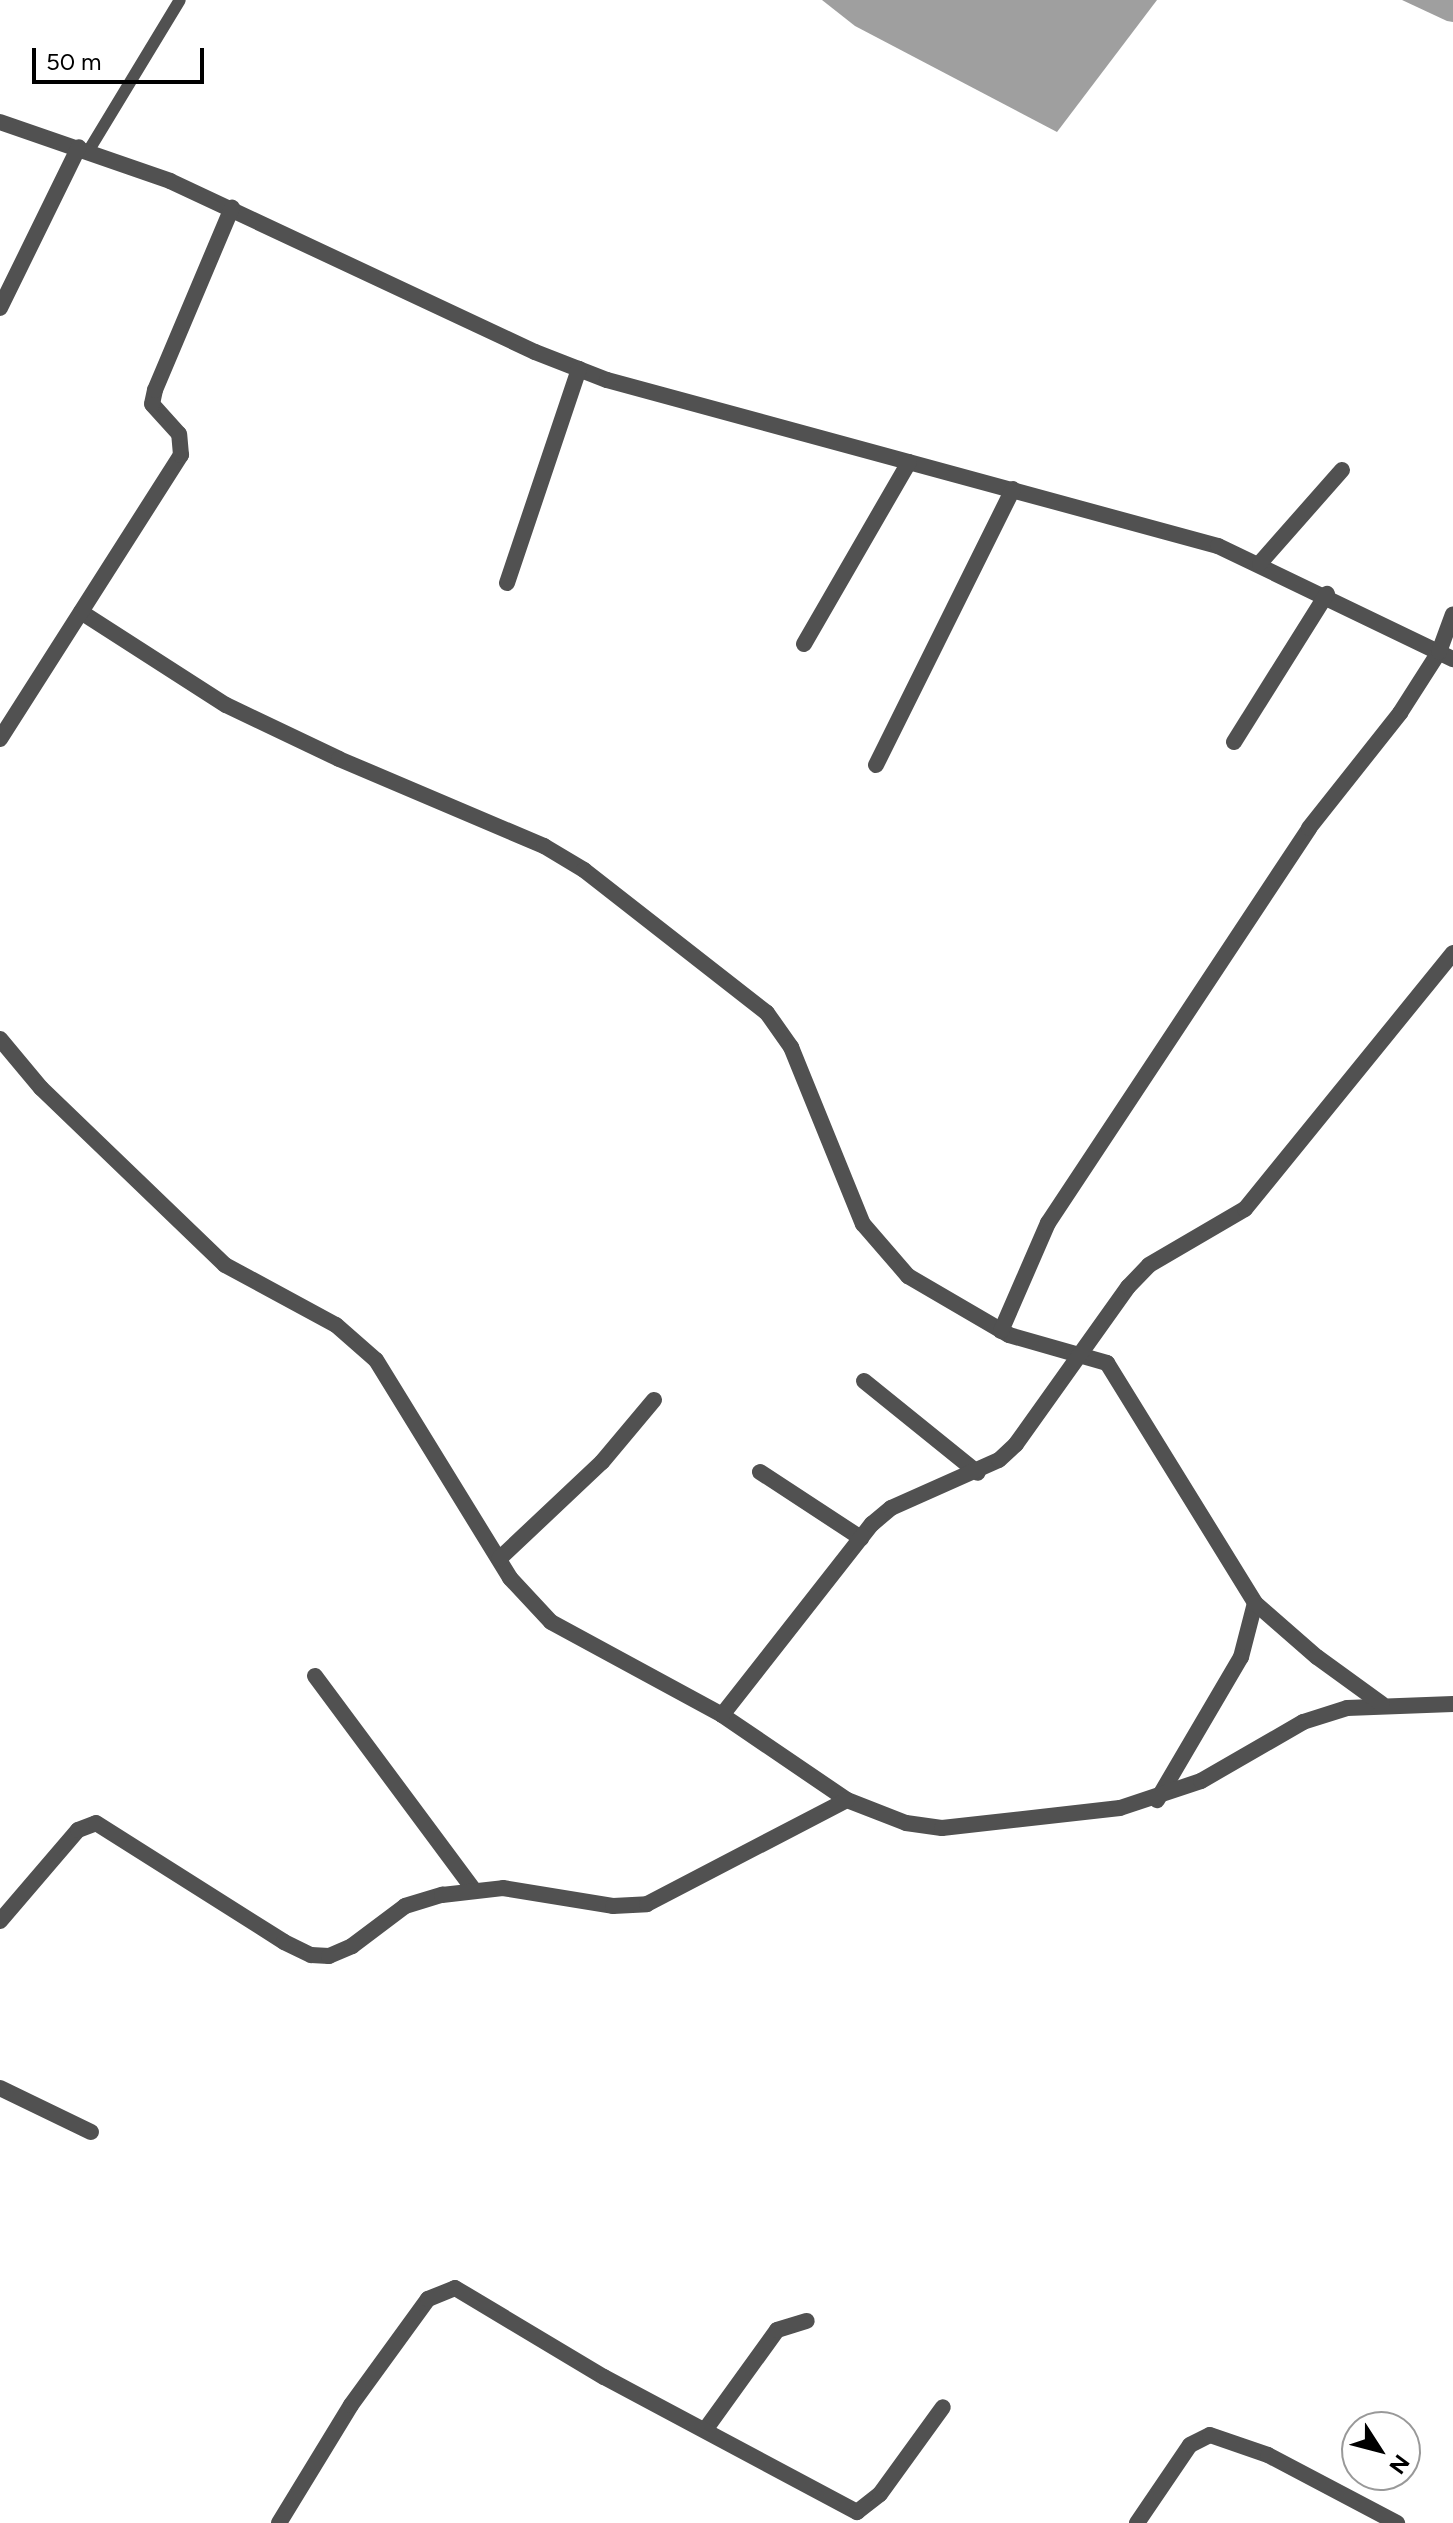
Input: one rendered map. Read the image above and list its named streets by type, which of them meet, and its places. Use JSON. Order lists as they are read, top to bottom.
{
  "scale_bar": "50 m",
  "north": "bottom right"
}
